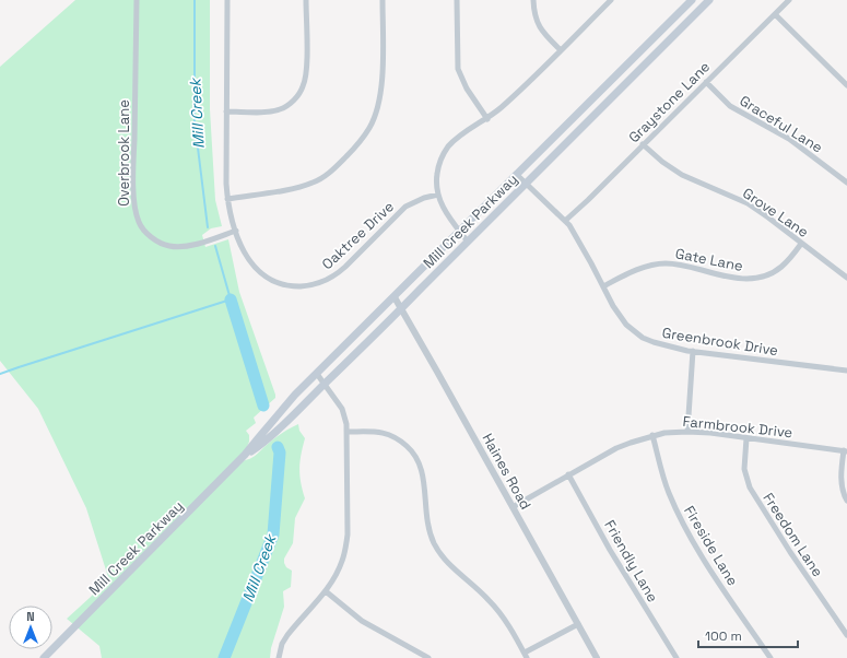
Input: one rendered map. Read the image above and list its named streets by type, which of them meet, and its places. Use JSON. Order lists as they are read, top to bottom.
{
  "streets": {
    "main road": ["Mill Creek Parkway"],
    "street": [
      "Graystone Lane",
      "Graceful Lane",
      "Overbrook Lane",
      "Grove Lane",
      "Oaktree Drive",
      "Gate Lane",
      "Greenbrook Drive",
      "Farmbrook Drive",
      "Haines Road",
      "Freedom Lane",
      "Fireside Lane",
      "Friendly Lane"
    ]
  },
  "crossings": [
    ["Graystone Lane", "Graceful Lane"],
    ["Graystone Lane", "Grove Lane"],
    ["Graystone Lane", "Greenbrook Drive"],
    ["Overbrook Lane", "Oaktree Drive"],
    ["Grove Lane", "Gate Lane"],
    ["Mill Creek Parkway", "Greenbrook Drive"],
    ["Mill Creek Parkway", "Haines Road"],
    ["Gate Lane", "Greenbrook Drive"],
    ["Farmbrook Drive", "Haines Road"],
    ["Farmbrook Drive", "Freedom Lane"],
    ["Farmbrook Drive", "Fireside Lane"],
    ["Farmbrook Drive", "Friendly Lane"]
  ],
  "water": ["Mill Creek"],
  "scale_bar": "100 m",
  "north": "top"
}
